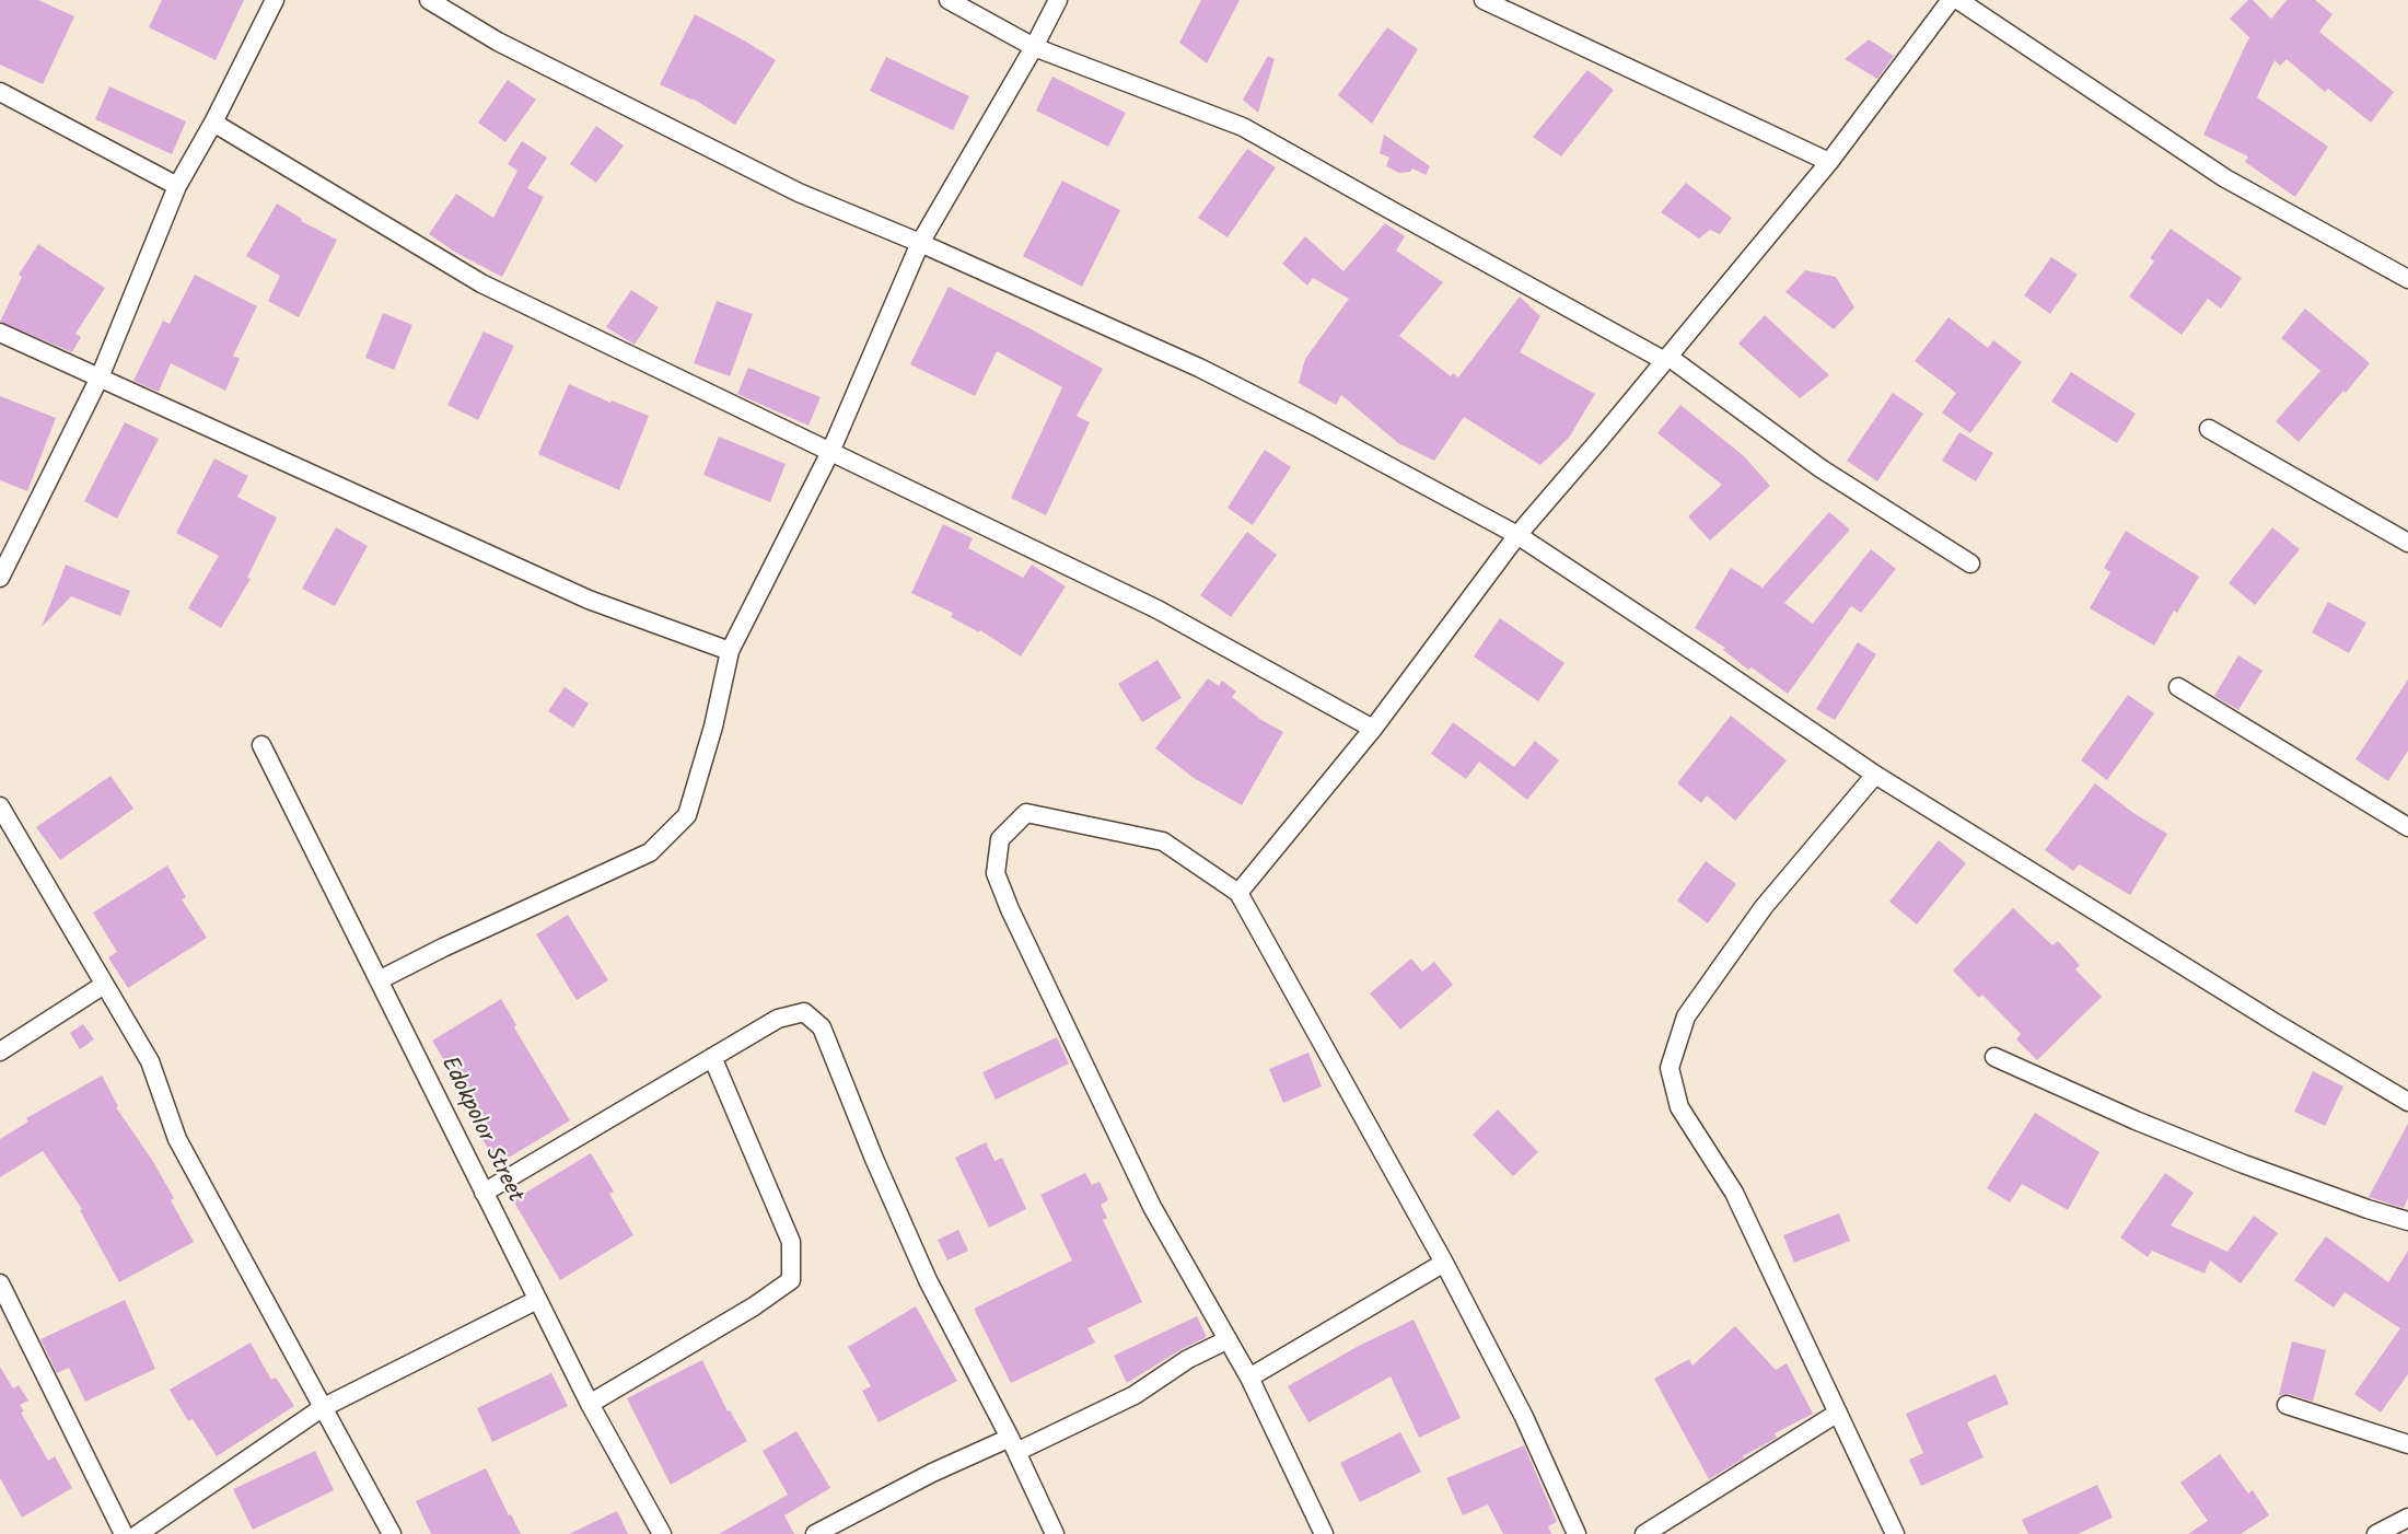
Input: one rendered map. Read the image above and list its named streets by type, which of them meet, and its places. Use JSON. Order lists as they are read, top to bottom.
{
  "streets": {
    "street": ["Edokpolor Street"]
  }
}
